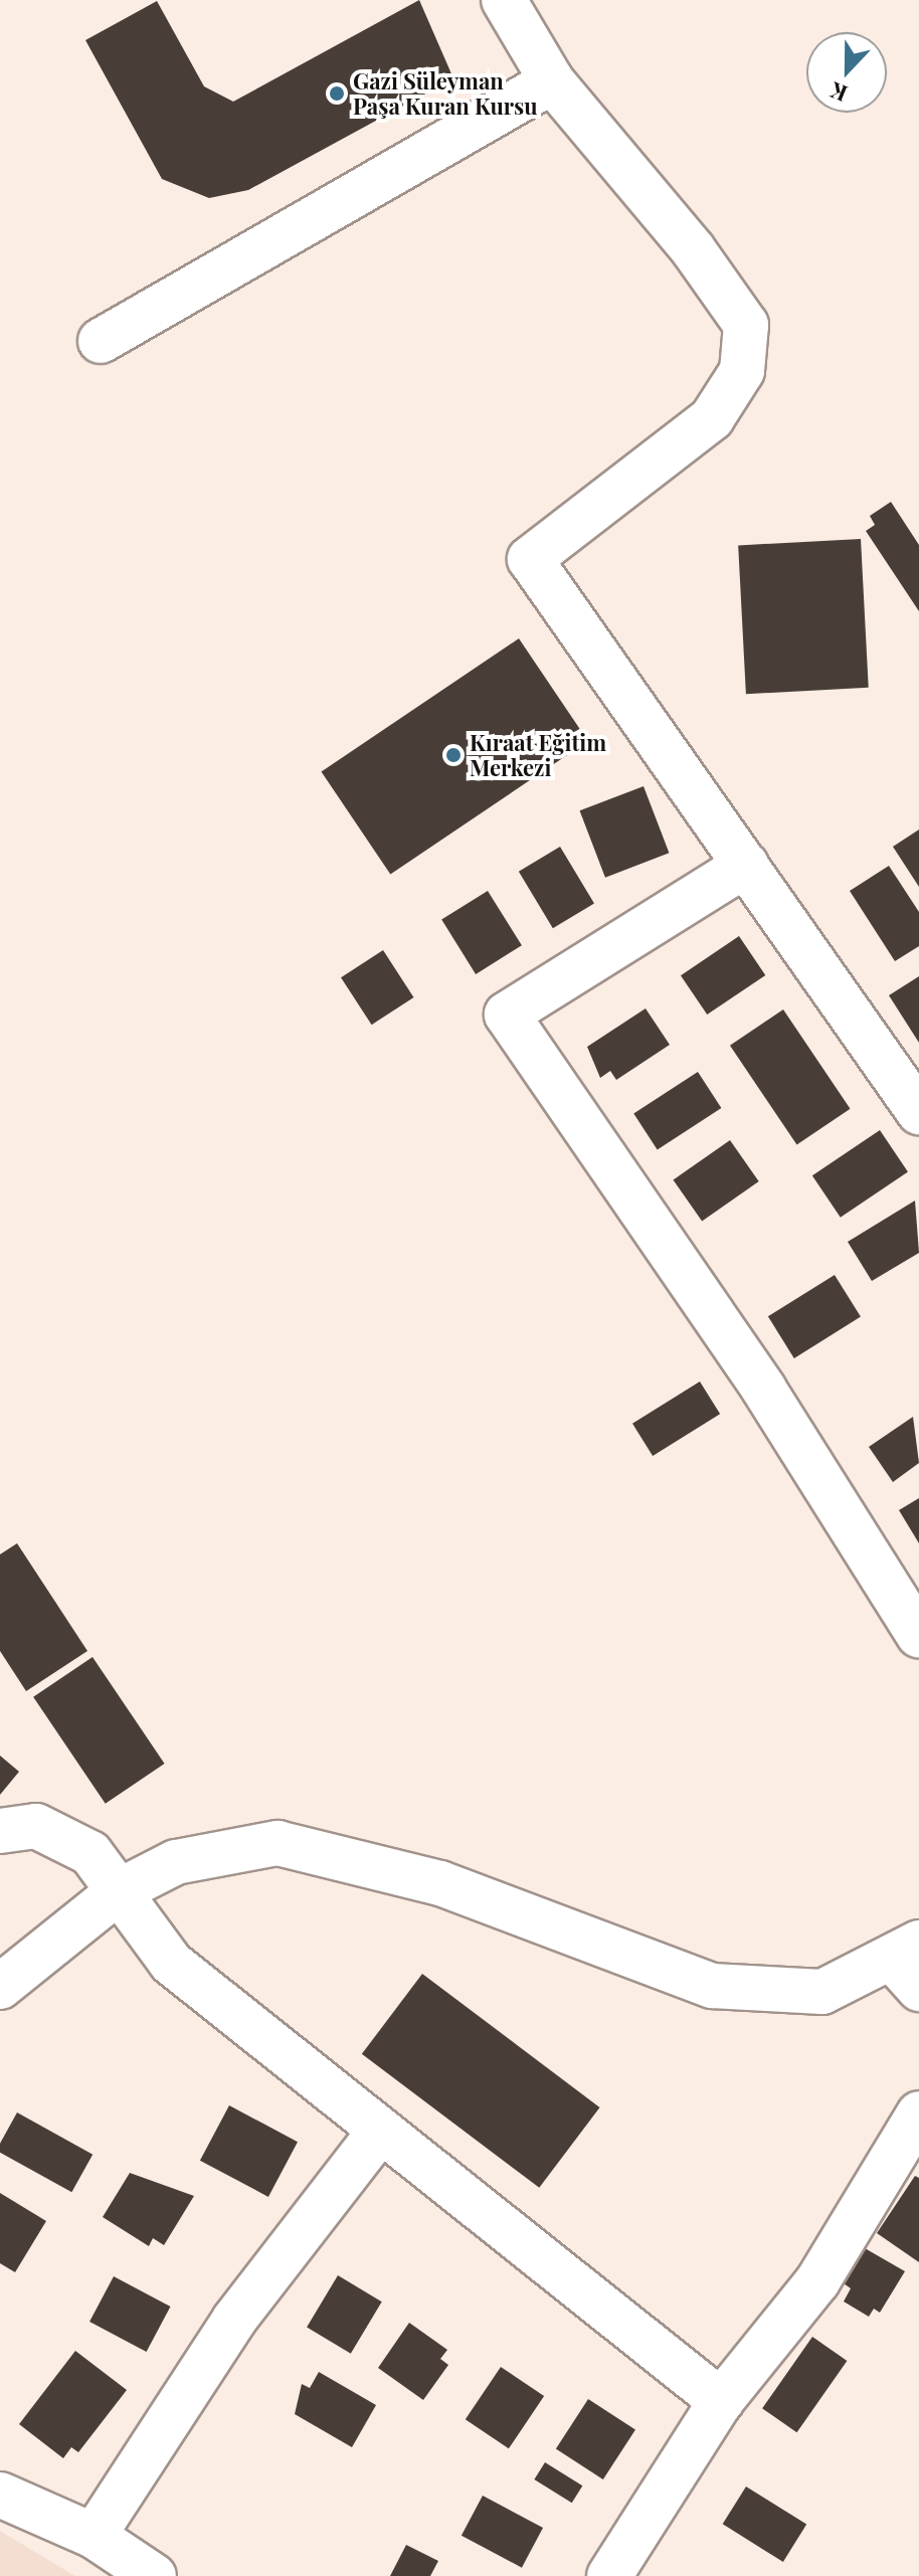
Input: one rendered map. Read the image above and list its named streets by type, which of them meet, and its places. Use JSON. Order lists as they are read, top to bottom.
{
  "places": ["Gazi Süleyman Paşa Kuran Kursu", "Kıraat Eğitim Merkezi"],
  "north": "bottom"
}
